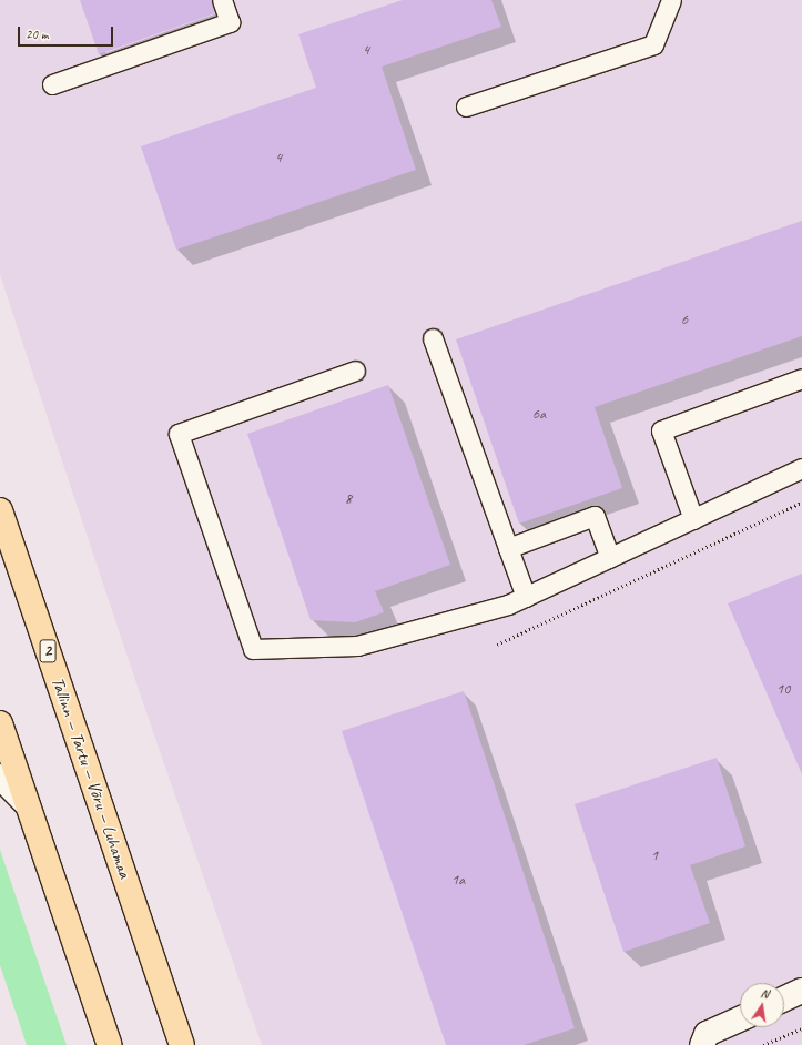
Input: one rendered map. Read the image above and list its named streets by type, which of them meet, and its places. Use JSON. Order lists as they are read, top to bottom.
{
  "streets": {
    "highway": ["2", "Tallinn — Tartu — Võru — Luhamaa"]
  },
  "house_numbers": [
    "4",
    "4",
    "6",
    "6a",
    "8",
    "10",
    "1",
    "1a"
  ],
  "scale_bar": "20 m",
  "north": "top"
}
